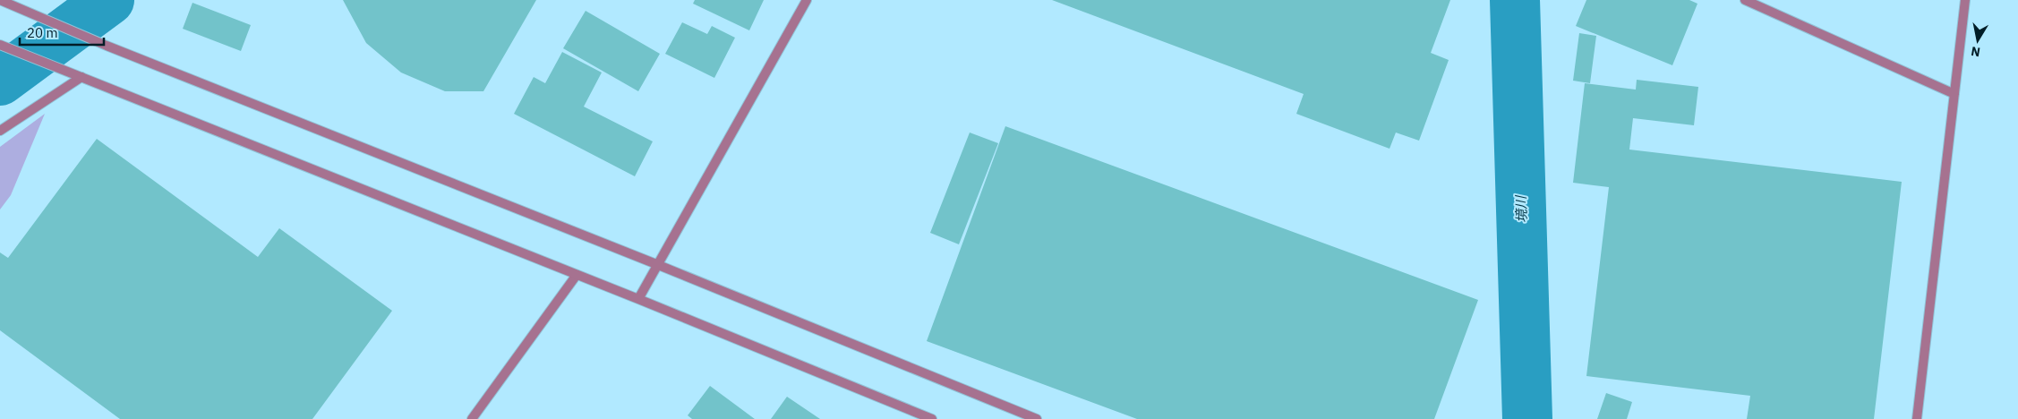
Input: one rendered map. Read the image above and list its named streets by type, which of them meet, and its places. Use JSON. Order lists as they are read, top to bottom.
{
  "water": ["境川"],
  "scale_bar": "20 m",
  "north": "bottom"
}
